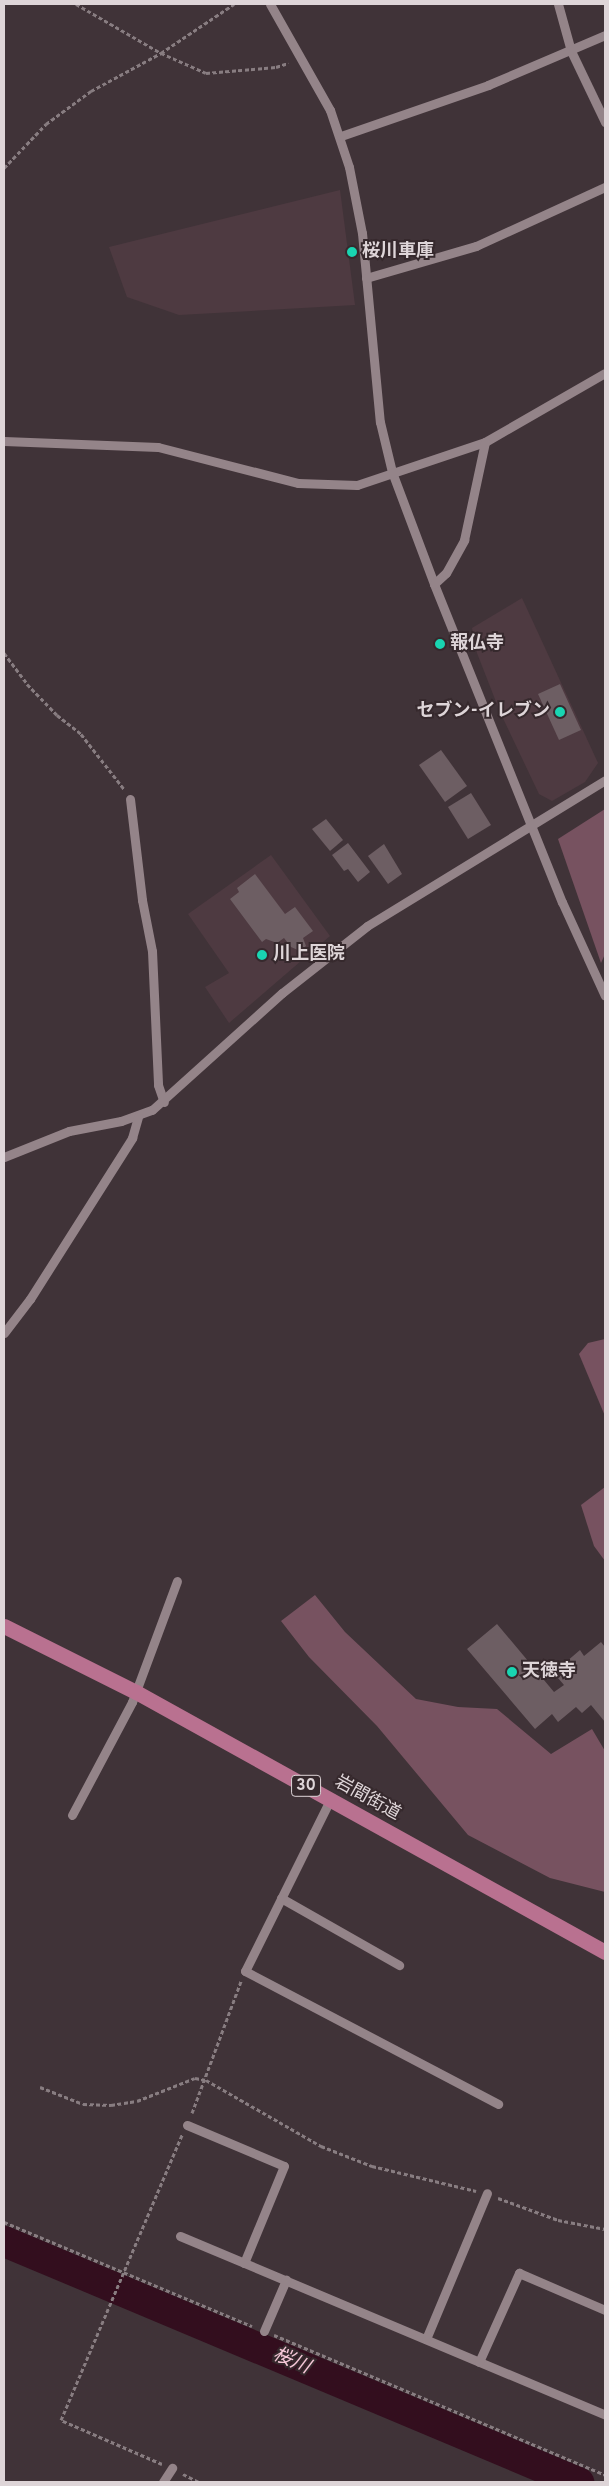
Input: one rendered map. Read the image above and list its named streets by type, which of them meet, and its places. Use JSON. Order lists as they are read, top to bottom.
{
  "streets": {
    "main road": ["30", "岩間街道"]
  },
  "water": ["桜川"],
  "places": [
    "桜川車庫",
    "報仏寺",
    "セブン-イレブン",
    "川上医院",
    "天徳寺"
  ]
}
